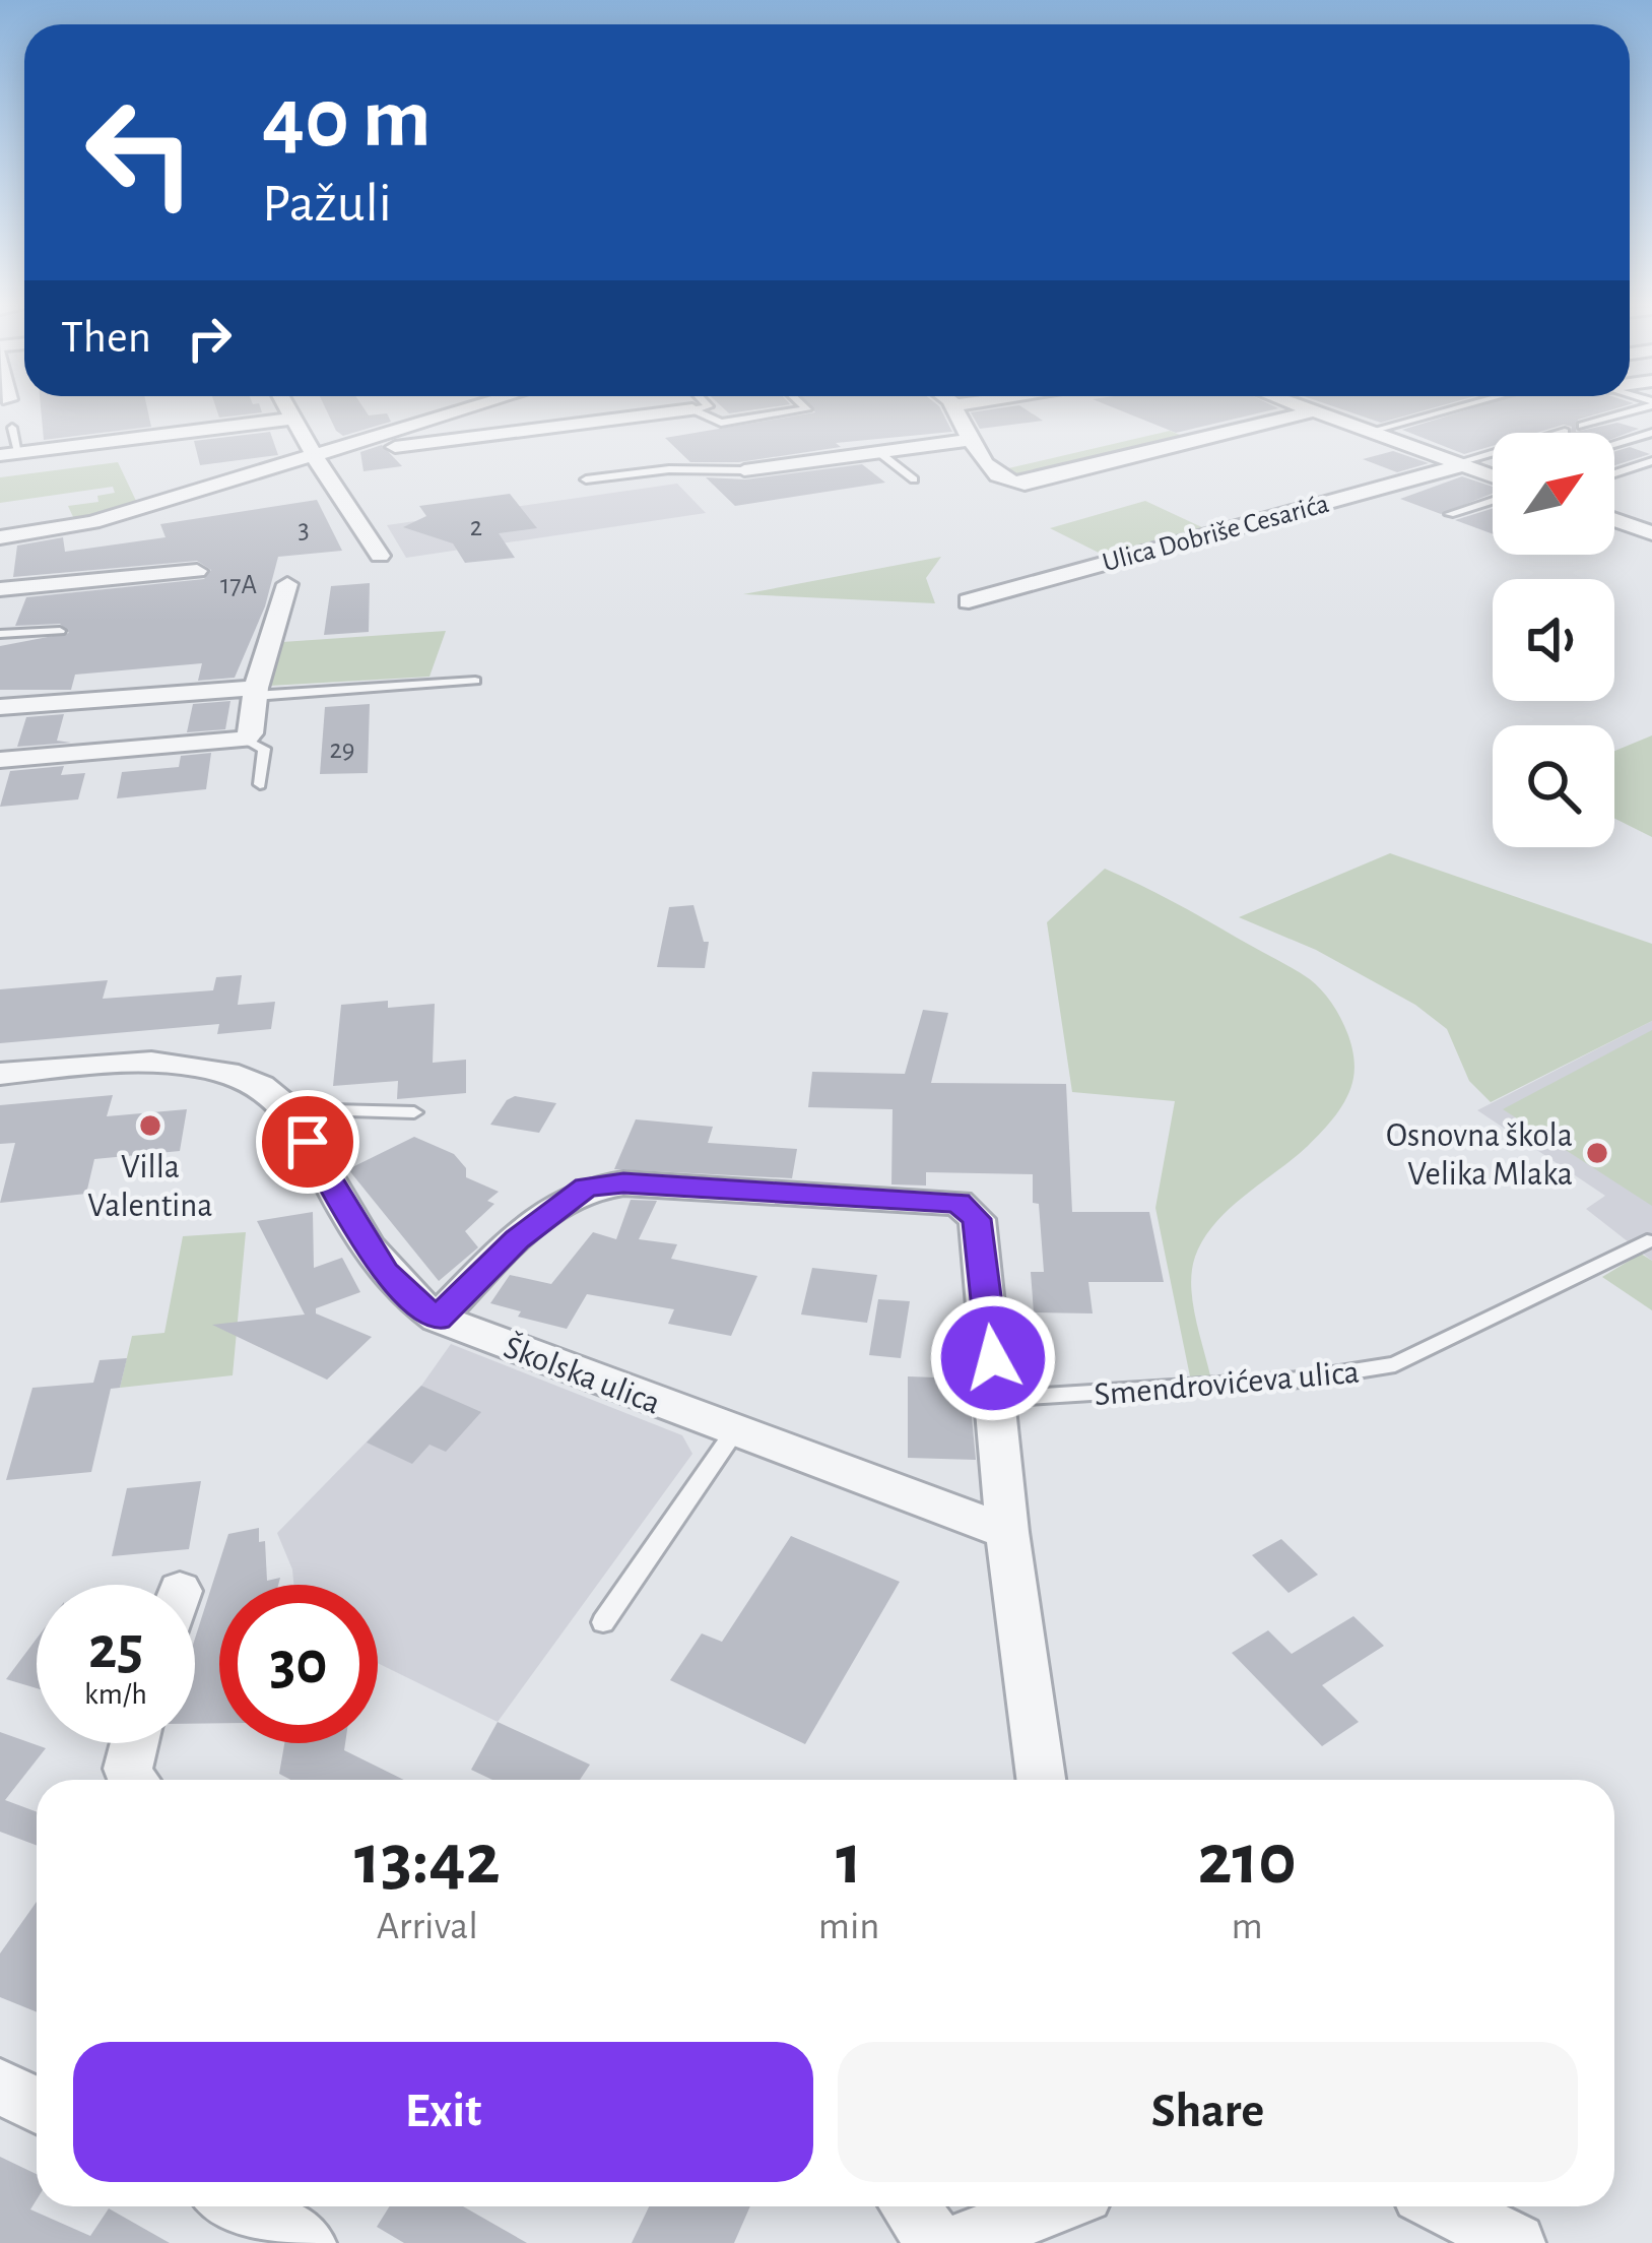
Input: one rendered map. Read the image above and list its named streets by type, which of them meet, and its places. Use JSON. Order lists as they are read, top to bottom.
{
  "streets": {
    "street": ["Ulica Dobriše Cesarića", "Školska ulica"],
    "lane": ["Smendrovićeva ulica"]
  },
  "places": ["Villa Valentina", "Osnovna škola Velika Mlaka"],
  "house_numbers": [
    "2",
    "3",
    "17A",
    "29"
  ],
  "north": "top right",
  "page": {
    "turn": ["40 m", "Pažuli"],
    "then": "Then",
    "speed": "25 km/h",
    "limit": "30",
    "eta": [
      "13:42",
      "Arrival",
      "1",
      "min",
      "210",
      "m"
    ],
    "buttons": ["Exit", "Share"]
  }
}
